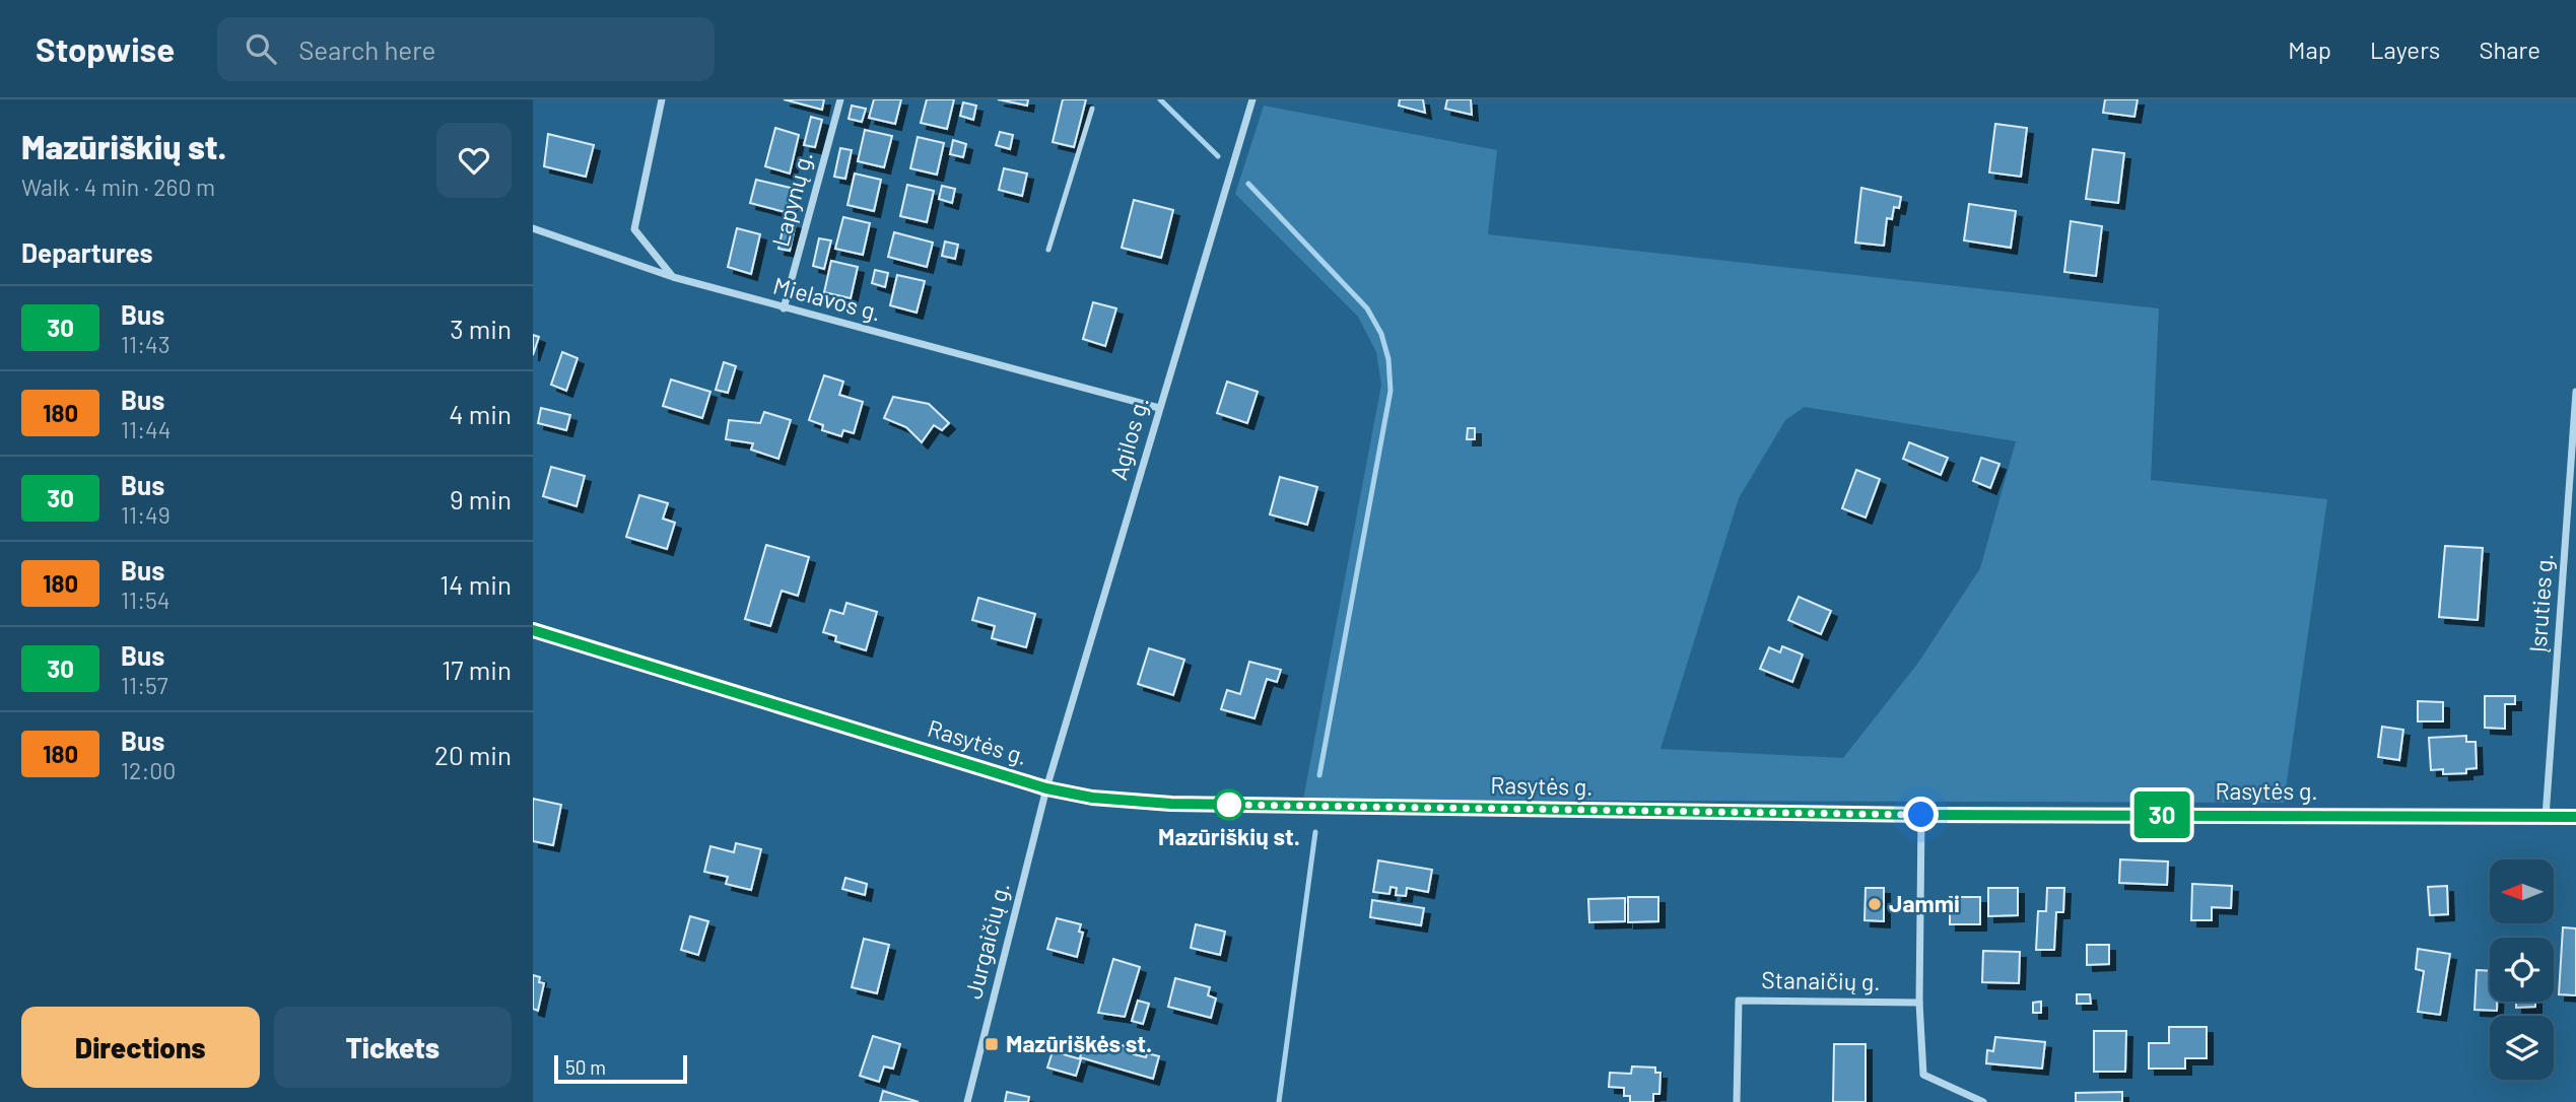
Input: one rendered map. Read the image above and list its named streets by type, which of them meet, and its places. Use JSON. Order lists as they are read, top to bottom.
{
  "streets": {
    "main road": ["Rasytės g."],
    "street": [
      "Lapynų g.",
      "Mielavos g.",
      "Agilos g.",
      "Įsruties g.",
      "Jurgaičių g.",
      "Stanaičių g."
    ]
  },
  "crossings": [
    ["Lapynų g.", "Mielavos g."],
    ["Mielavos g.", "Agilos g."],
    ["Agilos g.", "Rasytės g."],
    ["Agilos g.", "Jurgaičių g."],
    ["Įsruties g.", "Rasytės g."],
    ["Rasytės g.", "Jurgaičių g."]
  ],
  "places": {
    "other": ["Mazūriškių st.", "Jammi"],
    "transit": ["Mazūriškės st."]
  },
  "lines": ["bus line 30"],
  "scale_bar": "50 m",
  "north": "left",
  "page": {
    "header": "Stopwise",
    "search": "Search here",
    "nav": ["Map", "Layers", "Share"],
    "heading": [
      ["Mazūriškių st.", "Walk · 4 min · 260 m"],
      "Departures"
    ],
    "on_map": "30",
    "list": [
      {
        "mark": "30",
        "name": "Bus",
        "note": "11:43",
        "value": "3 min"
      },
      {
        "mark": "180",
        "name": "Bus",
        "note": "11:44",
        "value": "4 min"
      },
      {
        "mark": "30",
        "name": "Bus",
        "note": "11:49",
        "value": "9 min"
      },
      {
        "mark": "180",
        "name": "Bus",
        "note": "11:54",
        "value": "14 min"
      },
      {
        "mark": "30",
        "name": "Bus",
        "note": "11:57",
        "value": "17 min"
      },
      {
        "mark": "180",
        "name": "Bus",
        "note": "12:00",
        "value": "20 min"
      }
    ],
    "buttons": ["Directions", "Tickets"],
    "scale": "50 m"
  }
}
